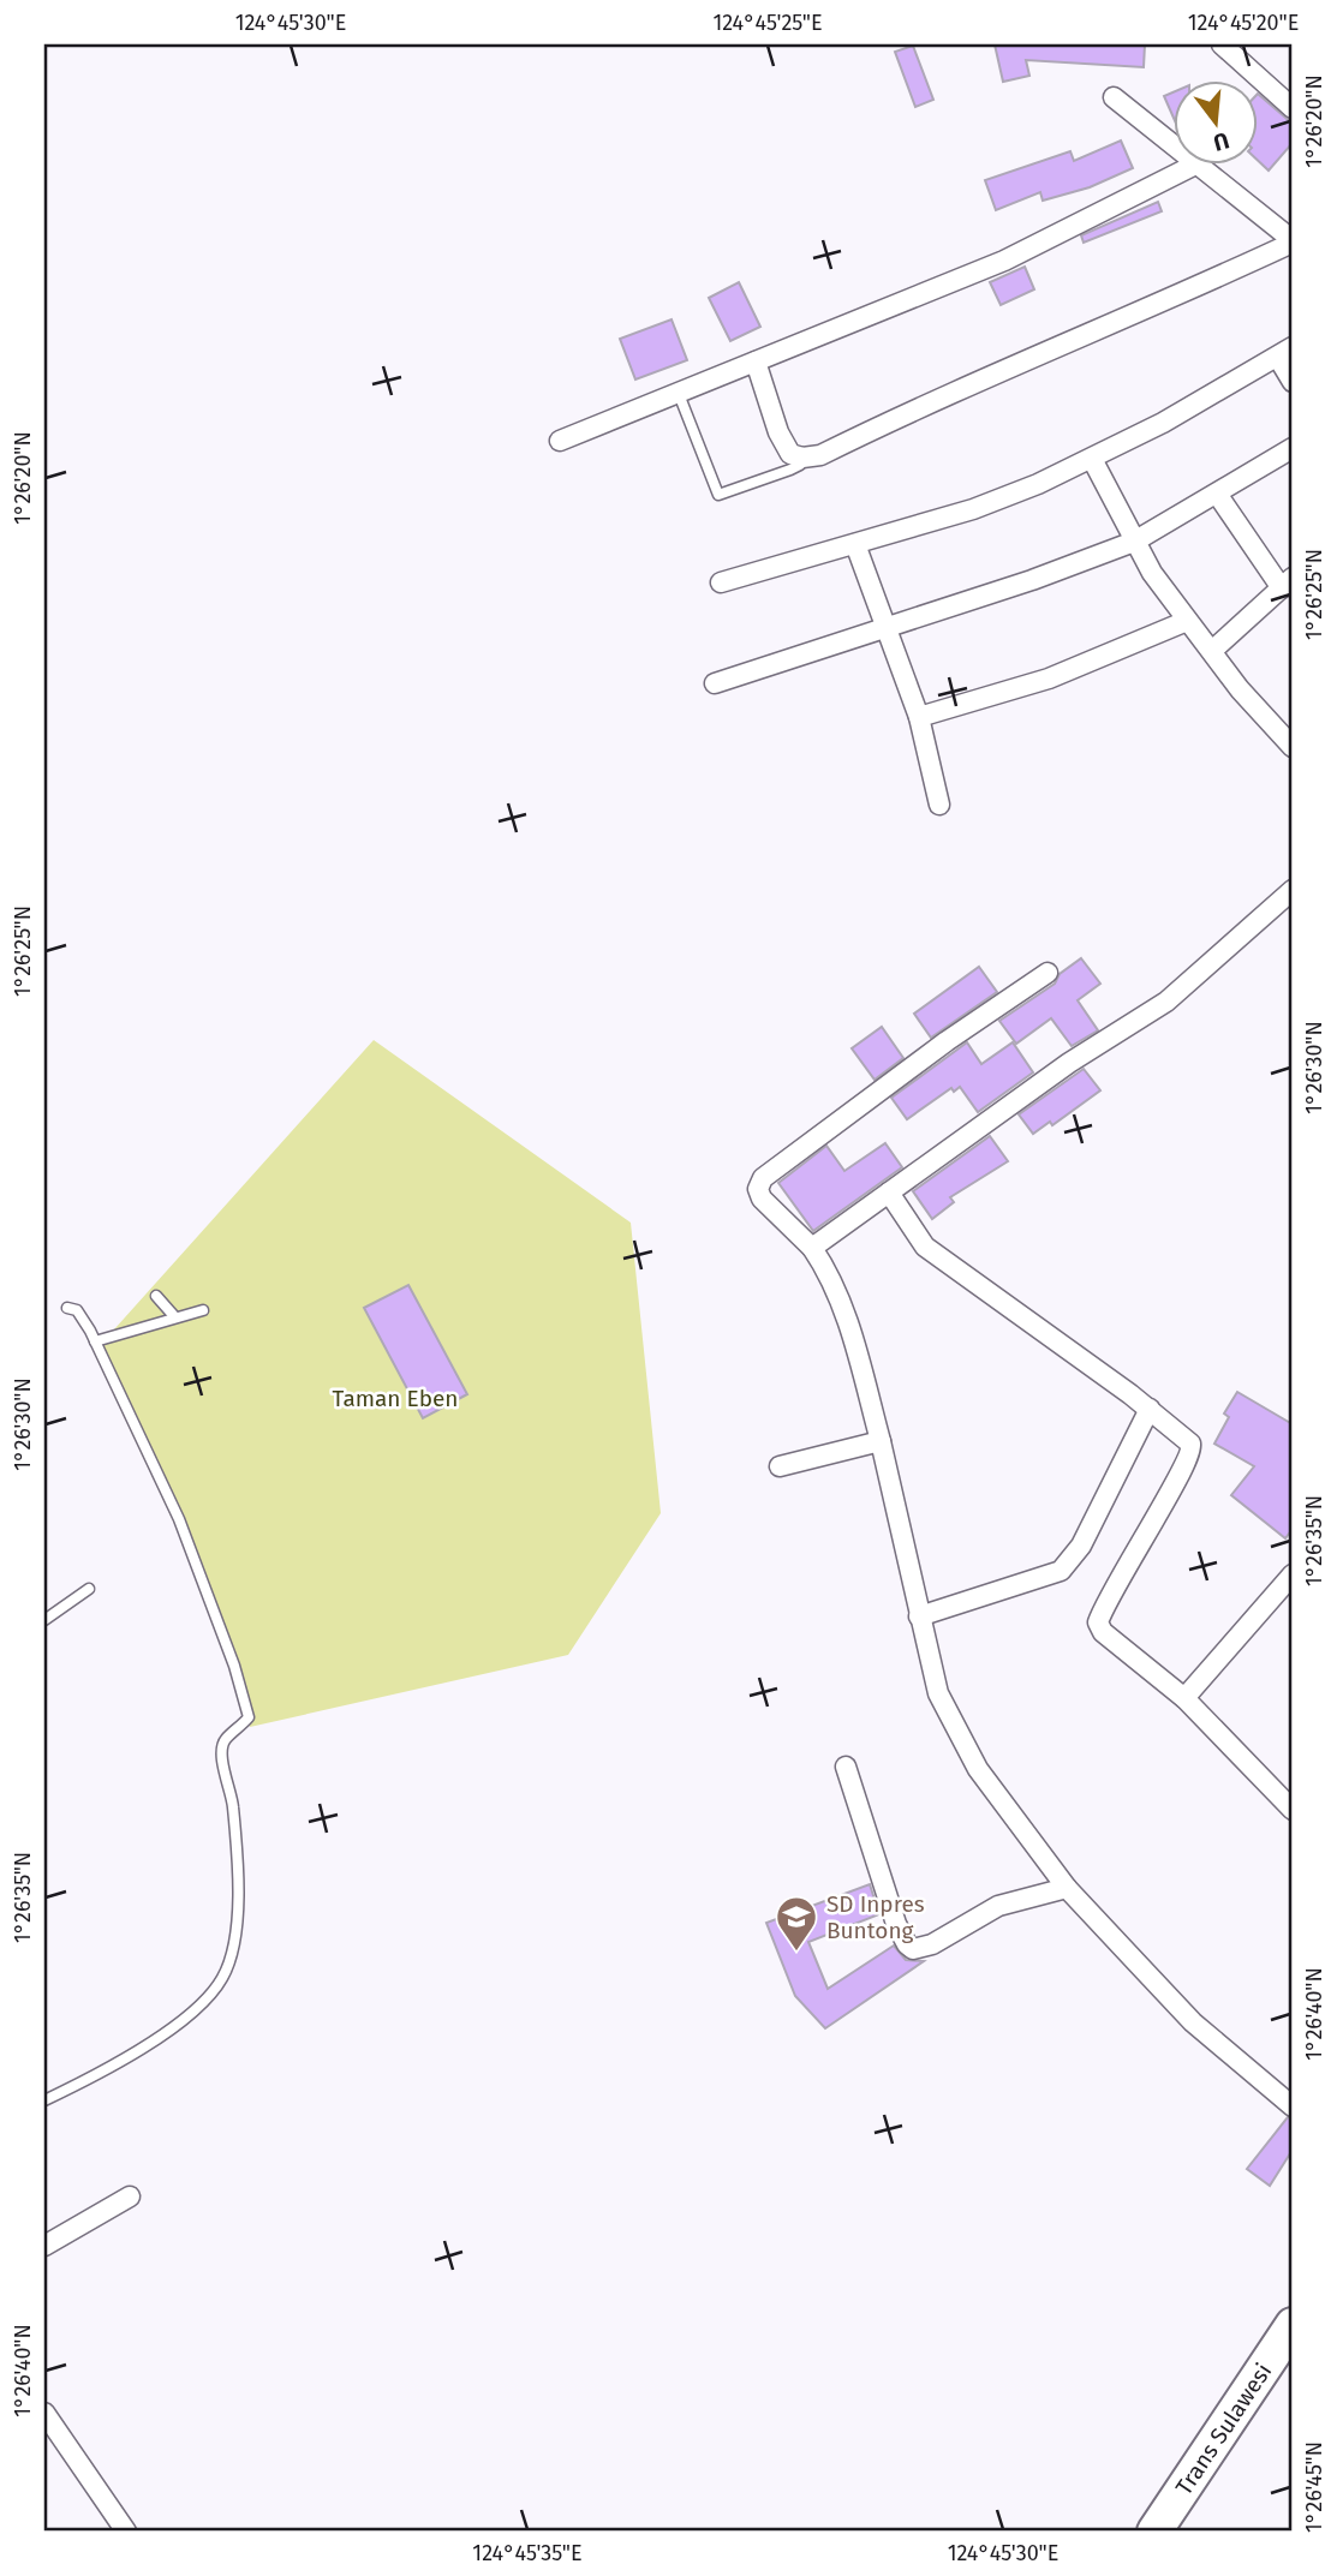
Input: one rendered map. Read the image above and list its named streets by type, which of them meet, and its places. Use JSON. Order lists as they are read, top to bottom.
{
  "streets": {
    "highway": ["Trans Sulawesi"]
  },
  "parks": ["Taman Eben"],
  "places": {
    "school or university": ["SD Inpres Buntong"]
  },
  "north": "bottom",
  "coordinates": [
    "124°45'30\"E",
    "124°45'25\"E",
    "124°45'20\"E",
    "1°26'20\"N",
    "1°26'25\"N",
    "1°26'30\"N",
    "1°26'35\"N",
    "1°26'40\"N",
    "1°26'45\"N",
    "124°45'35\"E"
  ]
}
